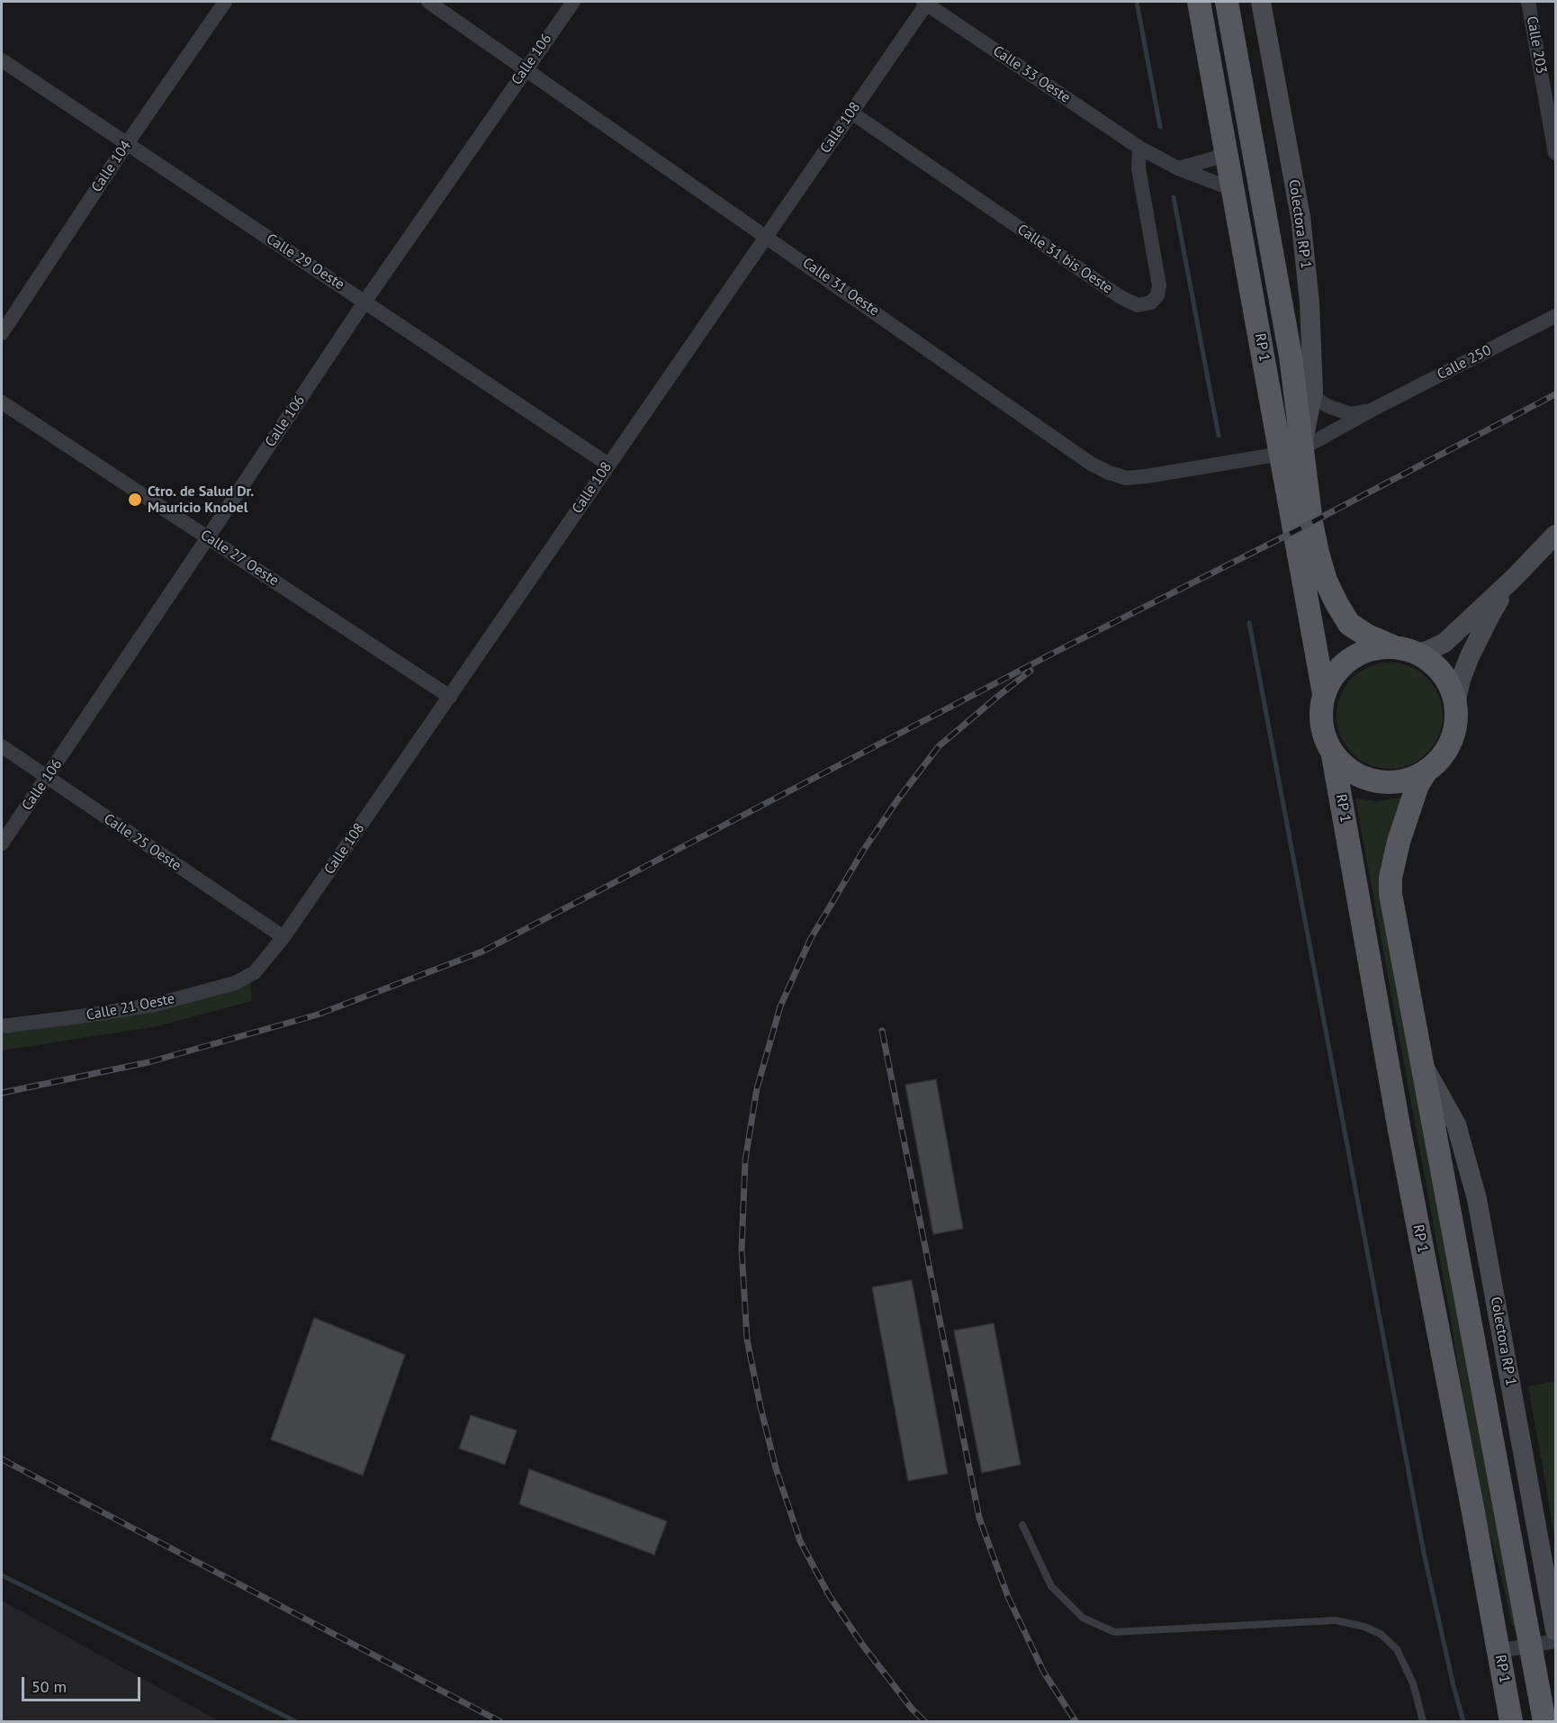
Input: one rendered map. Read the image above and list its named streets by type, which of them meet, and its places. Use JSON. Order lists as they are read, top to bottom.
{
  "streets": {
    "main road": ["Colectora RP 1", "RP 1"],
    "street": [
      "Calle 203",
      "Calle 106",
      "Calle 33 Oeste",
      "Calle 108",
      "Calle 104",
      "Calle 31 bis Oeste",
      "Calle 29 Oeste",
      "Calle 31 Oeste",
      "Calle 250",
      "Calle 27 Oeste",
      "Calle 25 Oeste",
      "Calle 21 Oeste"
    ]
  },
  "crossings": [
    ["Calle 106", "Calle 29 Oeste"],
    ["Calle 106", "Calle 31 Oeste"],
    ["Calle 106", "Calle 27 Oeste"],
    ["Calle 106", "Calle 25 Oeste"],
    ["Calle 33 Oeste", "Calle 108"],
    ["Calle 33 Oeste", "Calle 31 bis Oeste"],
    ["Calle 33 Oeste", "RP 1"],
    ["Calle 108", "Calle 31 bis Oeste"],
    ["Calle 108", "Calle 29 Oeste"],
    ["Calle 108", "Calle 31 Oeste"],
    ["Calle 108", "Calle 27 Oeste"],
    ["Calle 108", "Calle 25 Oeste"],
    ["Calle 108", "Calle 21 Oeste"],
    ["Calle 104", "Calle 29 Oeste"],
    ["Colectora RP 1", "Calle 31 Oeste"],
    ["Colectora RP 1", "RP 1"],
    ["Colectora RP 1", "Calle 250"],
    ["Calle 31 Oeste", "RP 1"],
    ["Calle 31 Oeste", "Calle 250"],
    ["RP 1", "Calle 250"]
  ],
  "places": ["Ctro. de Salud Dr. Mauricio Knobel"],
  "scale_bar": "50 m"
}
